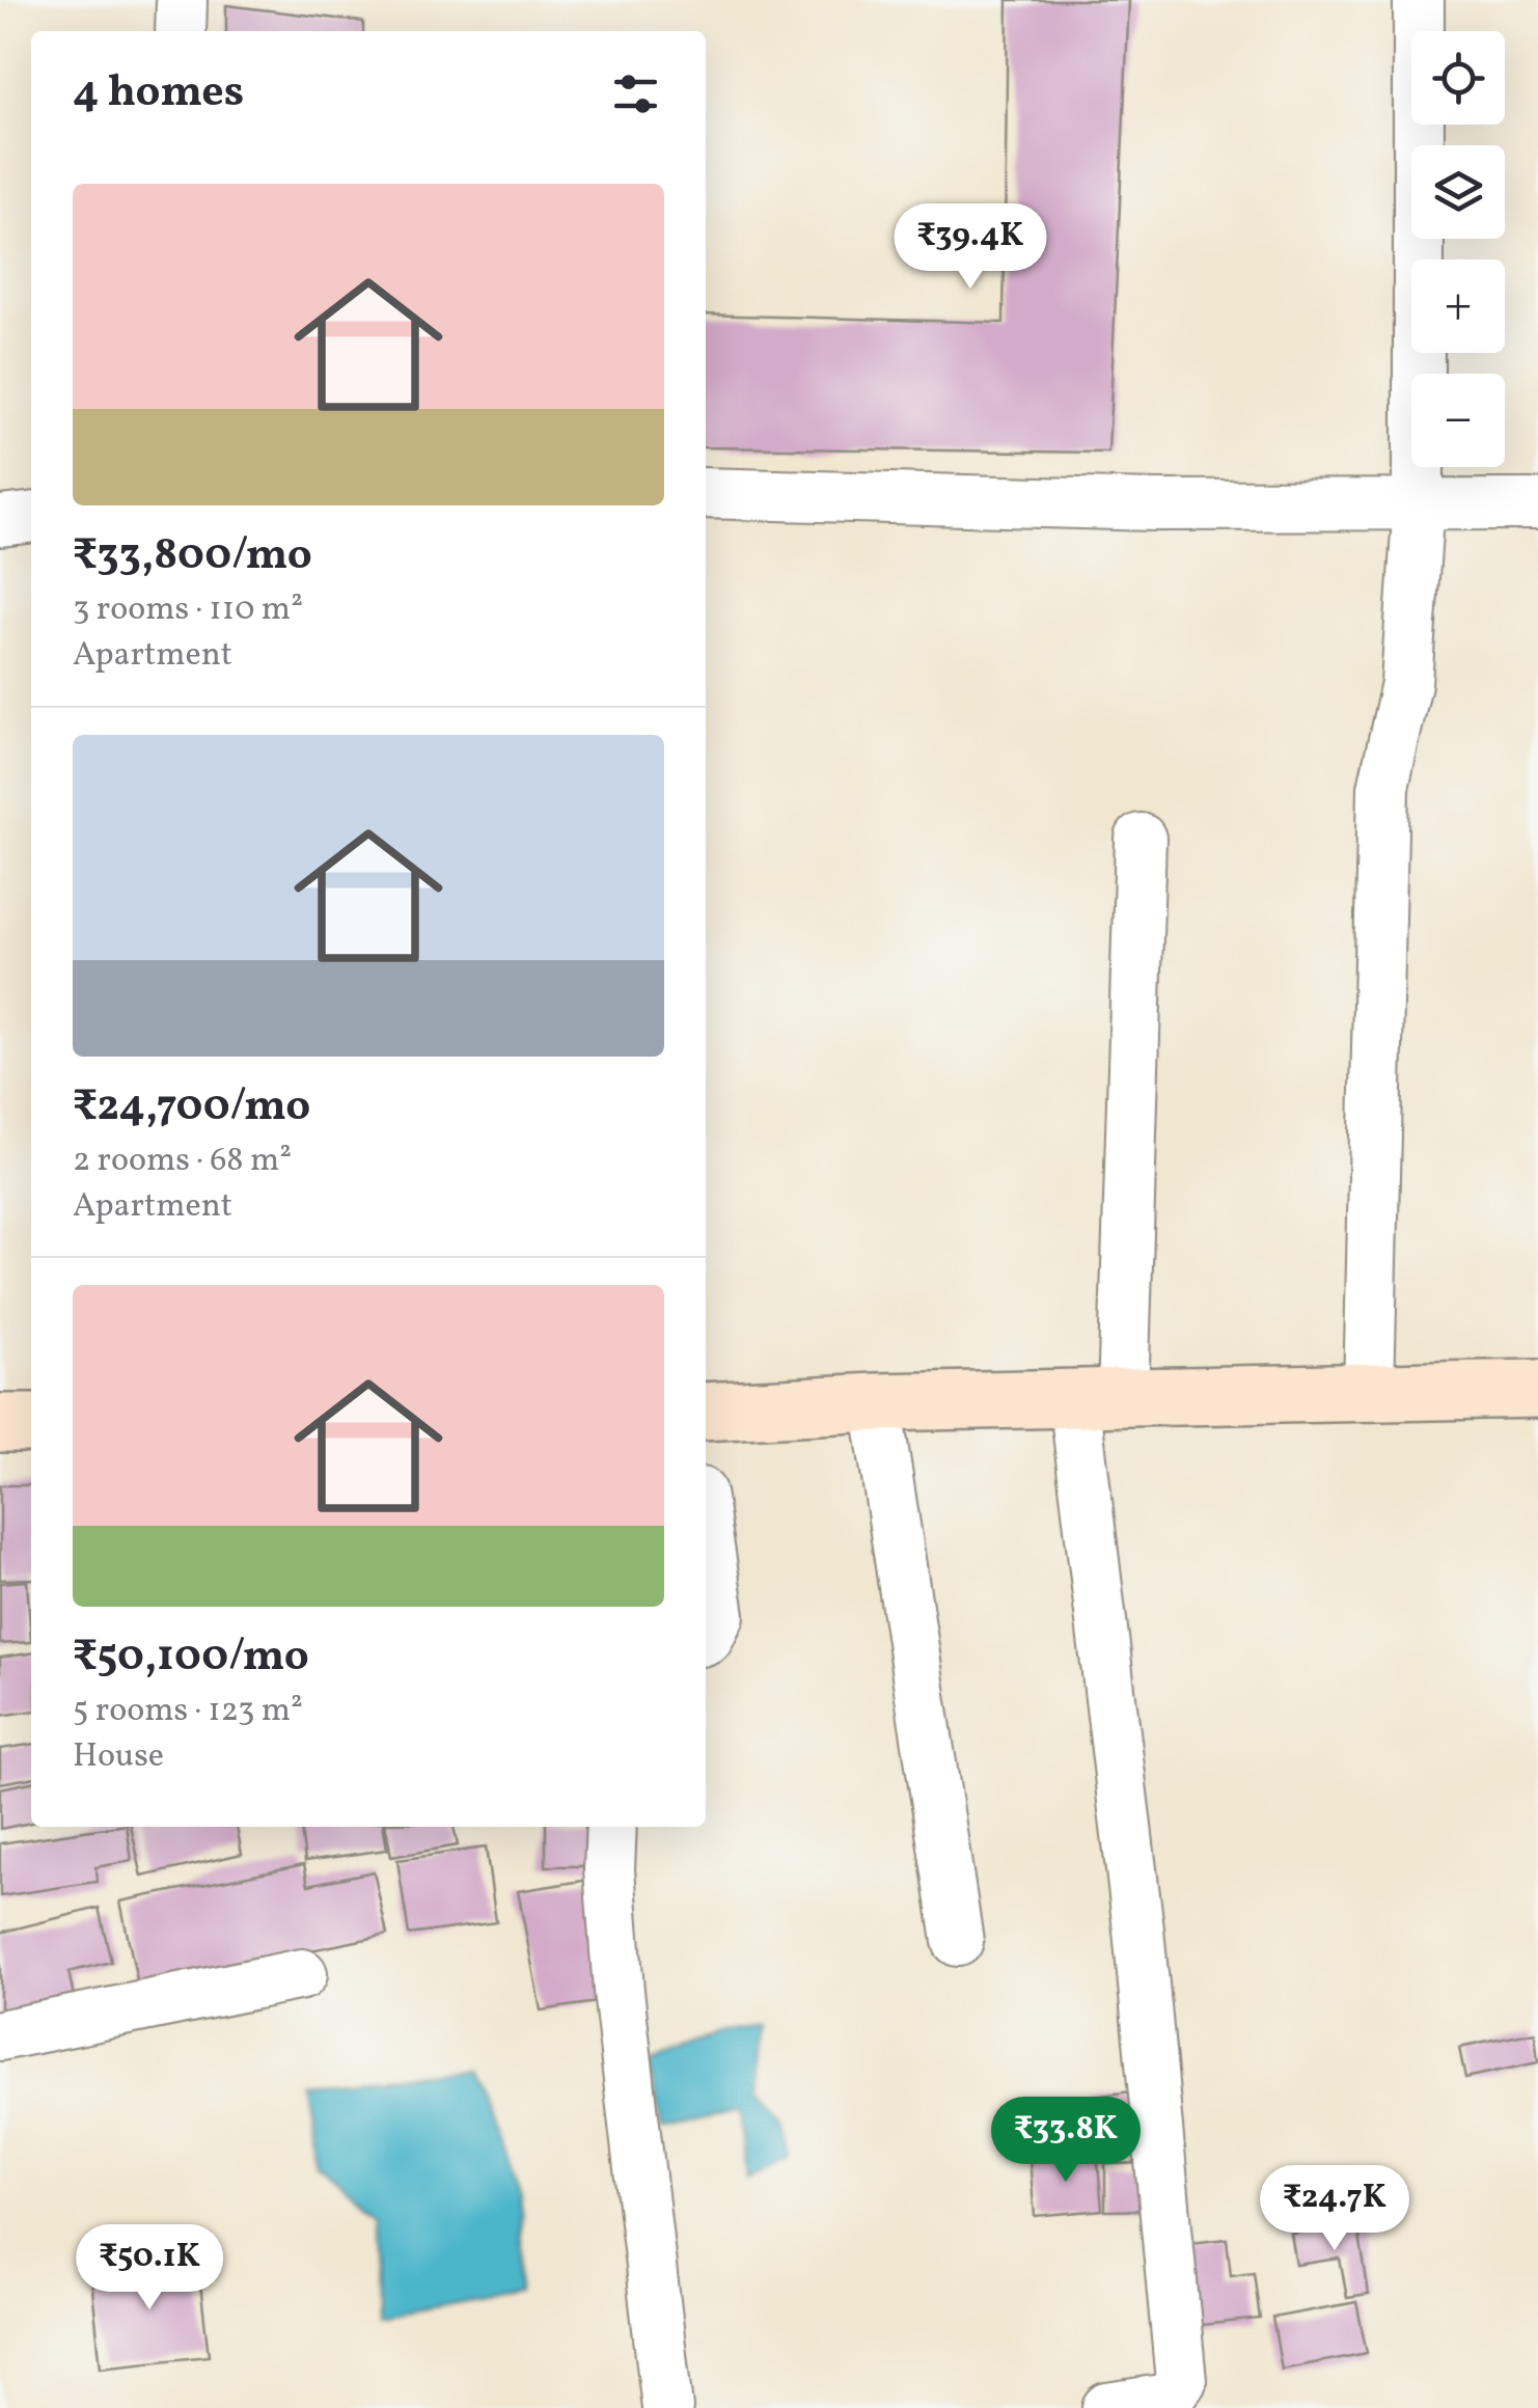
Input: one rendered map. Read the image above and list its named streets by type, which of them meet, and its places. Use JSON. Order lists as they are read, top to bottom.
{
  "page": {
    "map_buttons": ["+", "−"],
    "heading": "4 homes",
    "list": [
      {
        "name": "₹33,800/mo",
        "note": "3 rooms · 110 m² · Apartment"
      },
      {
        "name": "₹24,700/mo",
        "note": "2 rooms · 68 m² · Apartment"
      },
      {
        "name": "₹50,100/mo",
        "note": "5 rooms · 123 m² · House"
      }
    ],
    "price": [
      "₹39.4K",
      "₹33.8K",
      "₹24.7K",
      "₹50.1K"
    ]
  }
}
